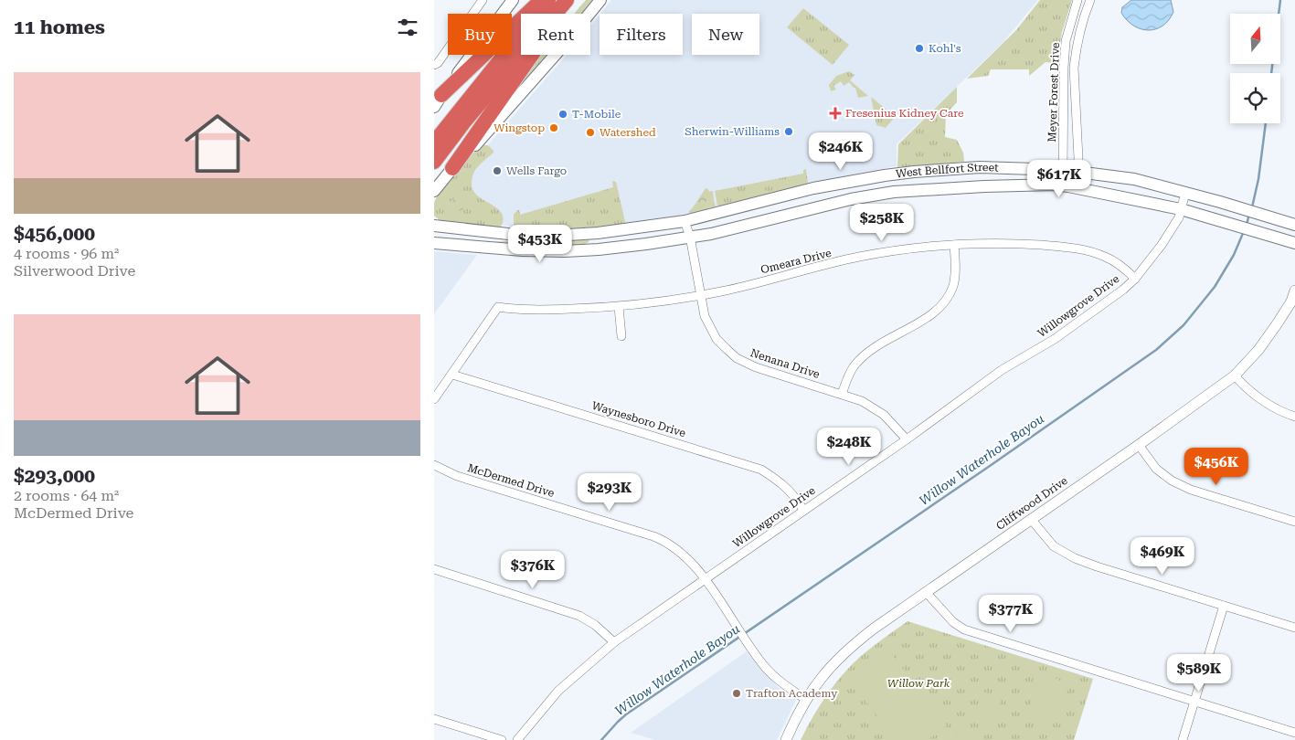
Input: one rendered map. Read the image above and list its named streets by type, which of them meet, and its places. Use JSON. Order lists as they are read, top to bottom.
{
  "streets": {
    "main road": ["West Bellfort Street"],
    "street": [
      "Meyer Forest Drive",
      "Omeara Drive",
      "Willowgrove Drive",
      "Nenana Drive",
      "Waynesboro Drive",
      "McDermed Drive",
      "Cliffwood Drive"
    ]
  },
  "crossings": [
    ["Meyer Forest Drive", "West Bellfort Street"],
    ["West Bellfort Street", "Willowgrove Drive"],
    ["West Bellfort Street", "Nenana Drive"],
    ["Omeara Drive", "Willowgrove Drive"],
    ["Omeara Drive", "Nenana Drive"],
    ["Omeara Drive", "Waynesboro Drive"],
    ["Willowgrove Drive", "Nenana Drive"],
    ["Willowgrove Drive", "Waynesboro Drive"],
    ["Willowgrove Drive", "McDermed Drive"],
    ["McDermed Drive", "Cliffwood Drive"]
  ],
  "water": ["Willow Waterhole Bayou"],
  "parks": ["Willow Park"],
  "places": {
    "other": [
      "Kohl's",
      "T-Mobile",
      "Wingstop",
      "Sherwin-Williams",
      "Watershed",
      "Wells Fargo",
      "Trafton Academy"
    ],
    "health": ["Fresenius Kidney Care"]
  },
  "north": "top",
  "page": {
    "heading": "11 homes",
    "chip": [
      "Buy",
      "Rent",
      "Filters",
      "New"
    ],
    "list": [
      {
        "name": "$456,000",
        "note": "4 rooms · 96 m² · Silverwood Drive"
      },
      {
        "name": "$293,000",
        "note": "2 rooms · 64 m² · McDermed Drive"
      }
    ],
    "price": [
      "$246K",
      "$617K",
      "$258K",
      "$453K",
      "$248K",
      "$456K",
      "$293K",
      "$469K",
      "$376K",
      "$377K",
      "$589K"
    ]
  }
}
